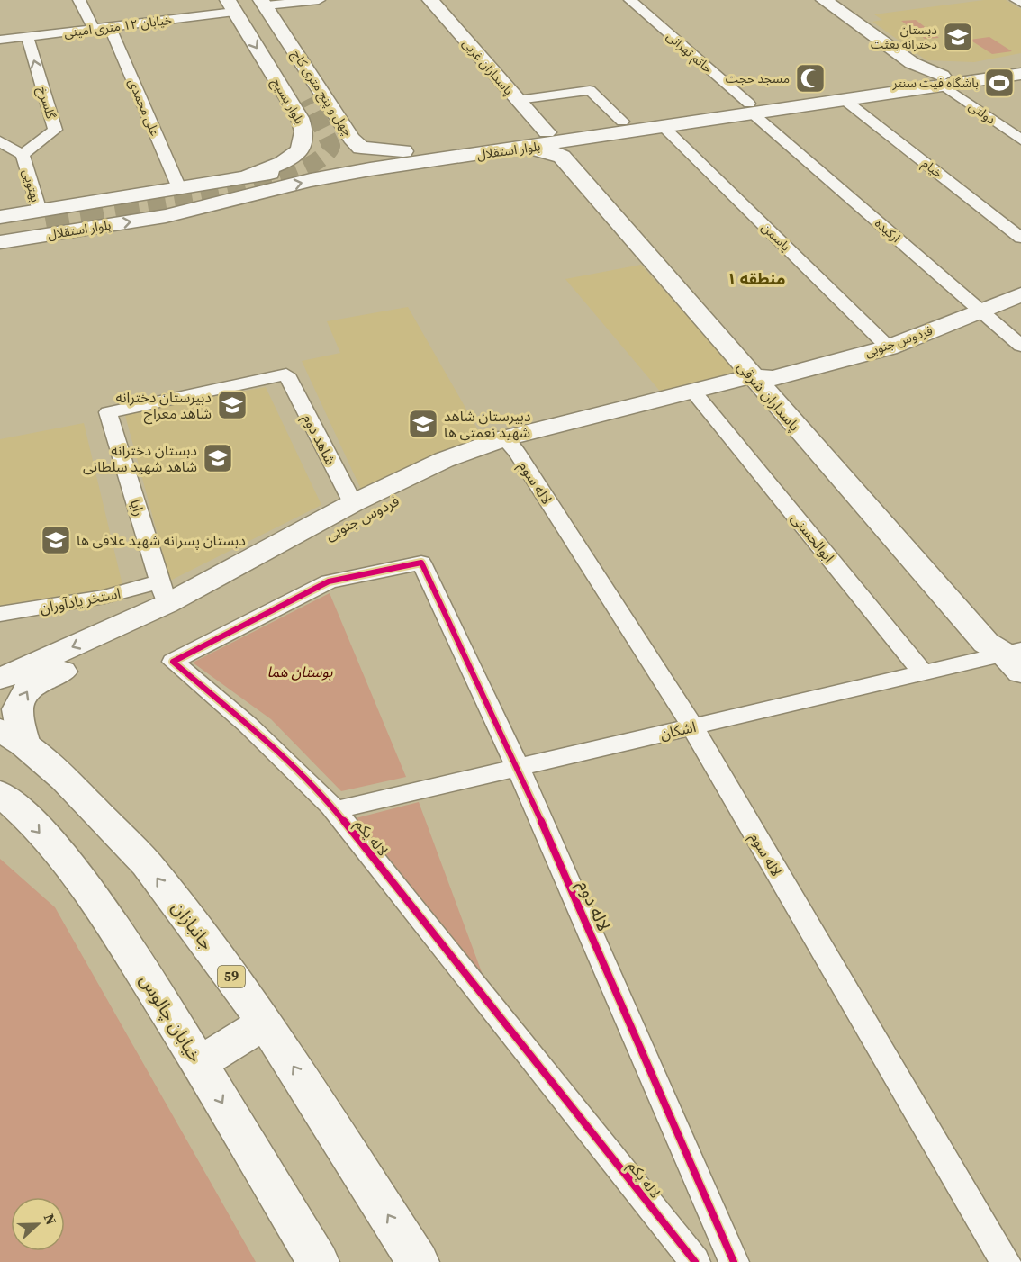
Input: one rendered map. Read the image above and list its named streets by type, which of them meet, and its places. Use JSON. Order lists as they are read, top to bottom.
{
  "streets": {
    "main road": [
      "پاسداران غربی",
      "چهل و پنج متری کاج",
      "بلوار بسیج",
      "بلوار استقلال",
      "فردوس جنوبی",
      "پاسداران شرقی",
      "جانبازان",
      "59",
      "خیابان چالوس"
    ],
    "street": [
      "خیابان ۱۲ متری امینی",
      "حاتم تهرانی",
      "گلسرخ",
      "علی محمدی",
      "دولتی",
      "خیام",
      "بهتویی",
      "ارکیده",
      "یاسمن",
      "شاهد دوم",
      "لاله سوم",
      "رایا",
      "ابوالحسنی",
      "استخر یادآوران",
      "اشکان",
      "لاله یکم",
      "لاله دوم"
    ]
  },
  "crossings": [
    ["خیابان ۱۲ متری امینی", "بلوار بسیج"],
    ["خیابان ۱۲ متری امینی", "گلسرخ"],
    ["خیابان ۱۲ متری امینی", "علی محمدی"],
    ["حاتم تهرانی", "بلوار استقلال"],
    ["حاتم تهرانی", "ارکیده"],
    ["پاسداران غربی", "بلوار استقلال"],
    ["چهل و پنج متری کاج", "بلوار بسیج"],
    ["چهل و پنج متری کاج", "بلوار استقلال"],
    ["بلوار بسیج", "بلوار استقلال"],
    ["گلسرخ", "بهتویی"],
    ["علی محمدی", "بلوار استقلال"],
    ["دولتی", "بلوار استقلال"],
    ["بلوار استقلال", "خیام"],
    ["بلوار استقلال", "بهتویی"],
    ["بلوار استقلال", "ارکیده"],
    ["بلوار استقلال", "یاسمن"],
    ["ارکیده", "فردوس جنوبی"],
    ["یاسمن", "فردوس جنوبی"],
    ["فردوس جنوبی", "پاسداران شرقی"],
    ["فردوس جنوبی", "شاهد دوم"],
    ["فردوس جنوبی", "لاله سوم"],
    ["فردوس جنوبی", "رایا"],
    ["فردوس جنوبی", "ابوالحسنی"],
    ["فردوس جنوبی", "استخر یادآوران"],
    ["فردوس جنوبی", "جانبازان"],
    ["پاسداران شرقی", "اشکان"],
    ["شاهد دوم", "رایا"],
    ["لاله سوم", "اشکان"],
    ["رایا", "استخر یادآوران"],
    ["ابوالحسنی", "اشکان"],
    ["اشکان", "لاله یکم"],
    ["اشکان", "لاله دوم"],
    ["لاله یکم", "لاله دوم"]
  ],
  "one_way": ["گلسرخ", "جانبازان", "خیابان چالوس"],
  "districts": ["منطقه ۱"],
  "parks": ["بوستان هما"],
  "places": {
    "school or university": [
      "دبستان دخترانه بعثت",
      "دبیرستان دخترانه شاهد معراج",
      "دبیرستان شاهد شهید نعمتی ها",
      "دبستان دخترانه شاهد شهید سلطانی",
      "دبستان پسرانه شهید علافی ها"
    ],
    "mosque": ["مسجد حجت"],
    "sports": ["باشگاه فیت سنتر"]
  },
  "north": "right"
}
